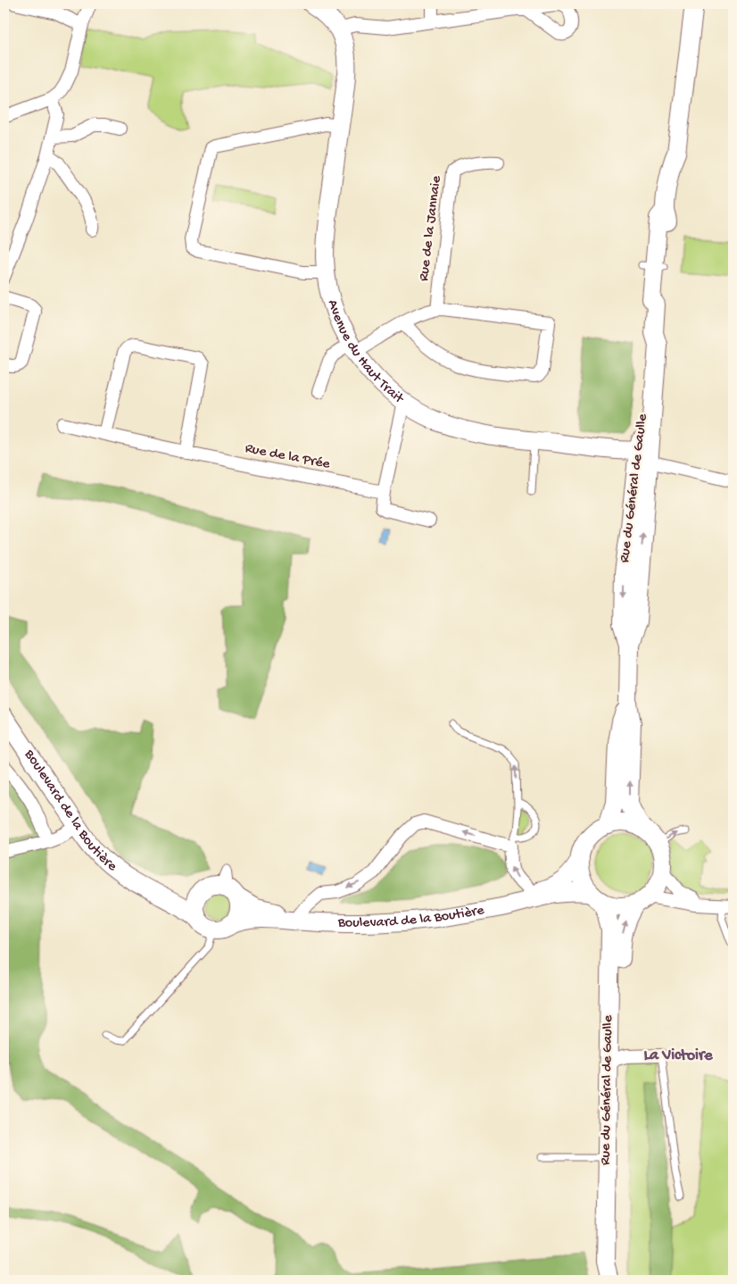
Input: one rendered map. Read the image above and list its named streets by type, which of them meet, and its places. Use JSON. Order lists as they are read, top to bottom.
{
  "streets": {
    "main road": ["Avenue du Haut Trait", "Rue du Général de Gaulle", "Boulevard de la Boutière"],
    "street": ["Rue de la Jannaie", "Rue de la Prée"]
  },
  "crossings": [
    ["Avenue du Haut Trait", "Rue du Général de Gaulle"],
    ["Rue du Général de Gaulle", "Boulevard de la Boutière"]
  ],
  "districts": ["La Victoire"]
}
